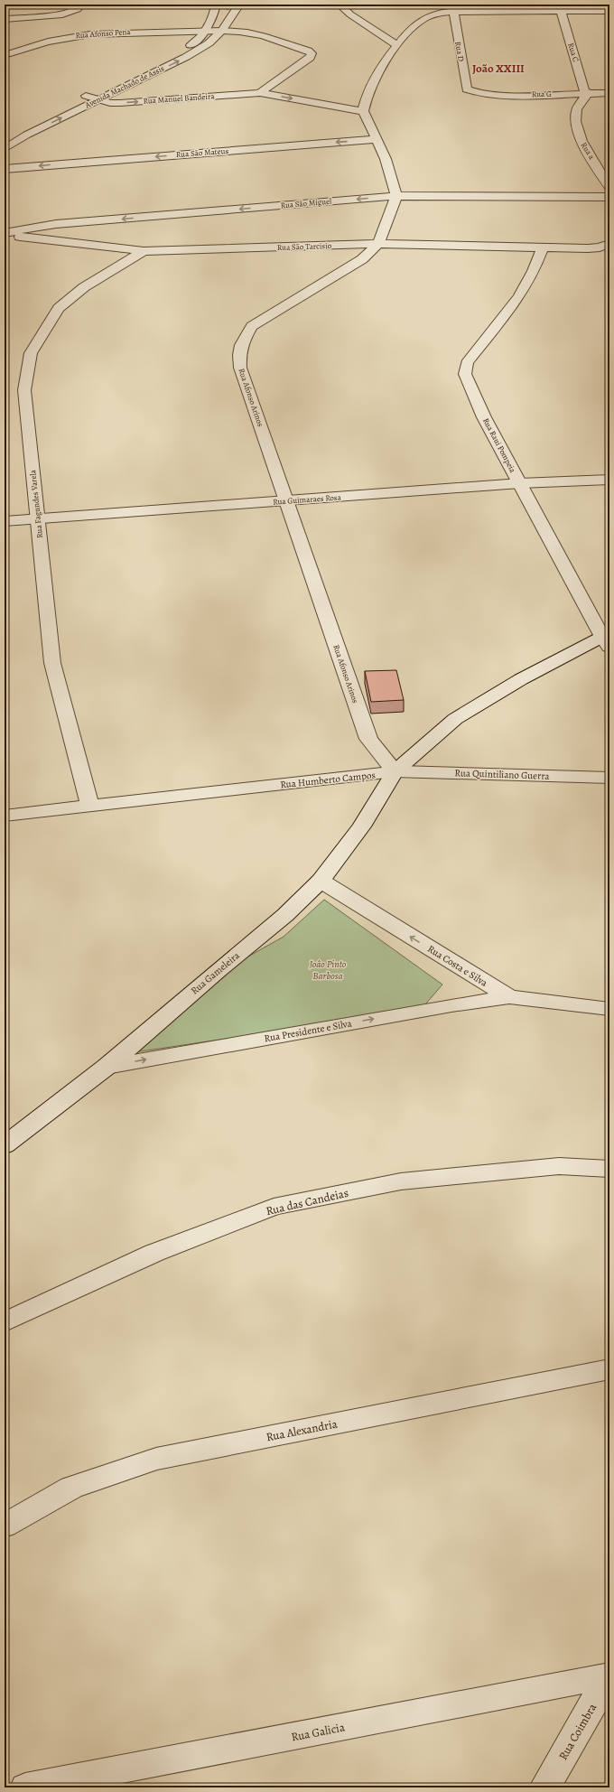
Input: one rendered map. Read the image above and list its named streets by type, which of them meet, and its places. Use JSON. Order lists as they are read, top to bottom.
{
  "streets": {
    "street": [
      "Rua Afonso Pena",
      "Rua D",
      "Rua C",
      "Avenida Machado de Assis",
      "Rua G",
      "Rua Manuel Bandeira",
      "Rua a",
      "Rua São Mateus",
      "Rua São Miguel",
      "Rua São Tarcisio",
      "Rua Afonso Arinos",
      "Rua Raui Pompeia",
      "Rua Guimaraes Rosa",
      "Rua Fagundes Varela",
      "Rua Quintiliano Guerra",
      "Rua Humberto Campos",
      "Rua Costa e Silva",
      "Rua Gameleira",
      "Rua Presidente e Silva",
      "Rua das Candeias",
      "Rua Alexandria",
      "Rua Galicia",
      "Rua Coimbra"
    ]
  },
  "crossings": [
    ["Rua Afonso Pena", "Avenida Machado de Assis"],
    ["Rua D", "Rua G"],
    ["Rua C", "Rua G"],
    ["Rua C", "Rua a"],
    ["Avenida Machado de Assis", "Rua Manuel Bandeira"],
    ["Rua G", "Rua a"],
    ["Rua São Miguel", "Rua São Tarcisio"],
    ["Rua São Miguel", "Rua Afonso Arinos"],
    ["Rua São Tarcisio", "Rua Afonso Arinos"],
    ["Rua São Tarcisio", "Rua Raui Pompeia"],
    ["Rua São Tarcisio", "Rua Fagundes Varela"],
    ["Rua Afonso Arinos", "Rua Guimaraes Rosa"],
    ["Rua Afonso Arinos", "Rua Quintiliano Guerra"],
    ["Rua Afonso Arinos", "Rua Humberto Campos"],
    ["Rua Afonso Arinos", "Rua Gameleira"],
    ["Rua Raui Pompeia", "Rua Guimaraes Rosa"],
    ["Rua Guimaraes Rosa", "Rua Fagundes Varela"],
    ["Rua Fagundes Varela", "Rua Humberto Campos"],
    ["Rua Quintiliano Guerra", "Rua Humberto Campos"],
    ["Rua Quintiliano Guerra", "Rua Gameleira"],
    ["Rua Humberto Campos", "Rua Gameleira"],
    ["Rua Costa e Silva", "Rua Gameleira"],
    ["Rua Costa e Silva", "Rua Presidente e Silva"],
    ["Rua Gameleira", "Rua Presidente e Silva"],
    ["Rua Galicia", "Rua Coimbra"]
  ],
  "one_way": [
    "Rua Manuel Bandeira",
    "Rua São Mateus",
    "Rua São Miguel",
    "Rua Costa e Silva",
    "Rua Presidente e Silva"
  ],
  "districts": ["João XXIII"],
  "parks": ["Joâo Pinto Barbosa"]
}
